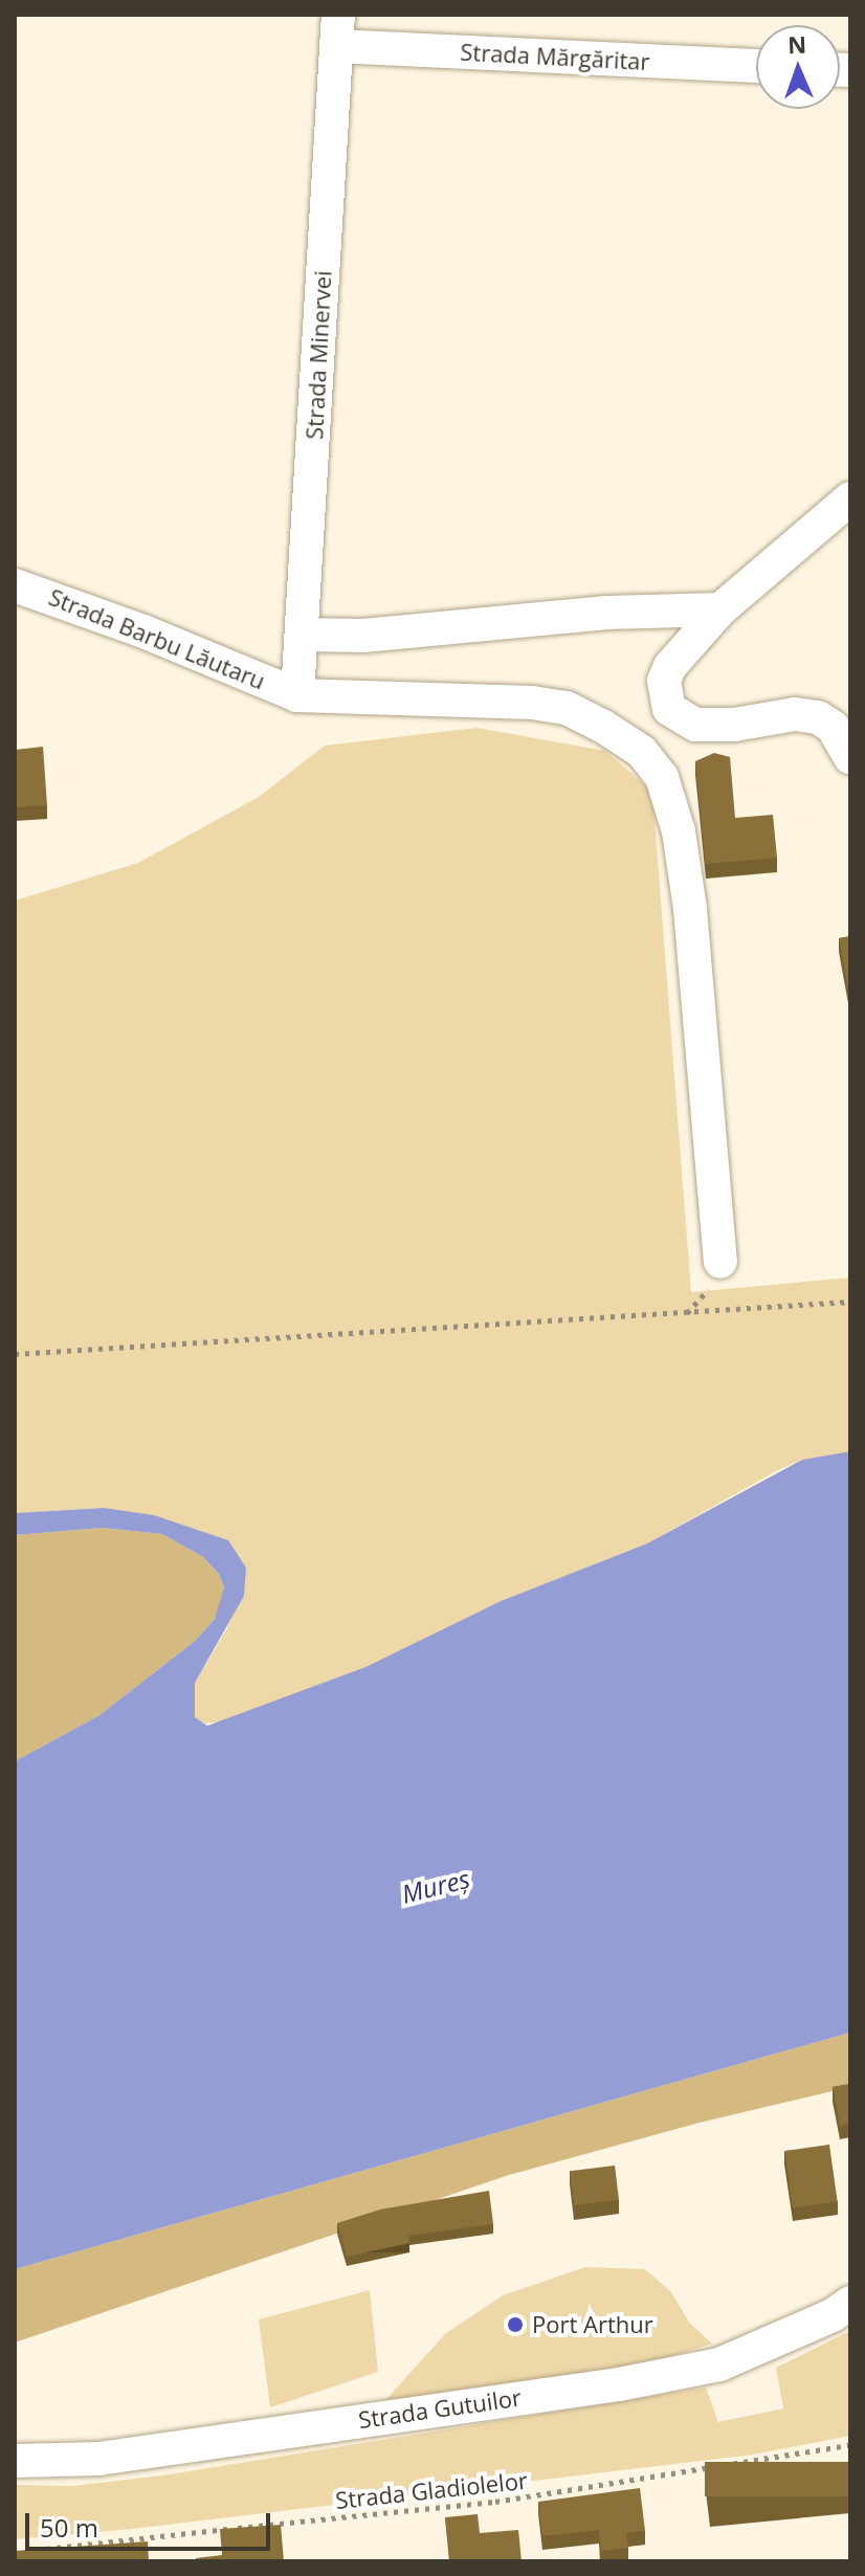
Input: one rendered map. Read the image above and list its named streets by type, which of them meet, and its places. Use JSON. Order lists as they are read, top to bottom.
{
  "streets": {
    "street": [
      "Strada Mărgăritar",
      "Strada Minervei",
      "Strada Barbu Lăutaru",
      "Strada Gutuilor"
    ],
    "path": ["Strada Gladiolelor"]
  },
  "crossings": [
    ["Strada Mărgăritar", "Strada Minervei"],
    ["Strada Minervei", "Strada Barbu Lăutaru"]
  ],
  "water": ["Mureș"],
  "places": ["Port Arthur"],
  "scale_bar": "50 m",
  "north": "top"
}
